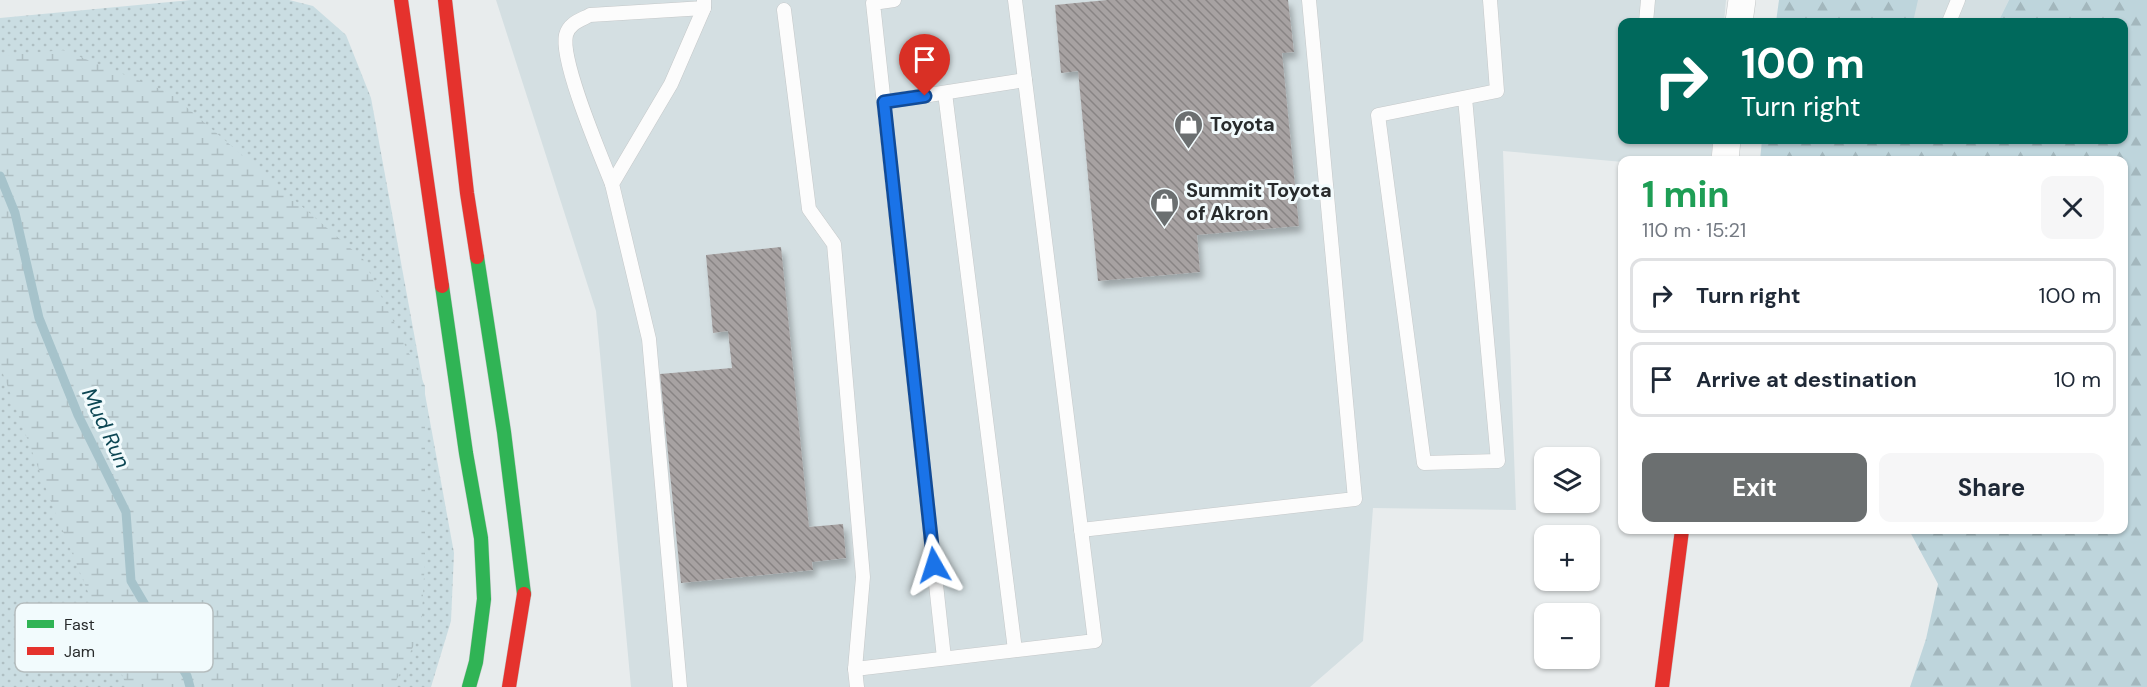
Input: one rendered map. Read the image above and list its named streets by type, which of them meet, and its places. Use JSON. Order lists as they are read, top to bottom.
{
  "water": ["Mud Run"],
  "places": {
    "shop": ["Toyota", "Summit Toyota of Akron"]
  },
  "legend": ["Fast", "Jam"],
  "page": {
    "turn": ["100 m", "Turn right"],
    "heading": ["1 min", "110 m · 15:21"],
    "list": [
      {
        "name": "Turn right",
        "value": "100 m"
      },
      {
        "name": "Arrive at destination",
        "value": "10 m"
      }
    ],
    "buttons": ["Exit", "Share"],
    "map_buttons": ["+", "−"]
  }
}
